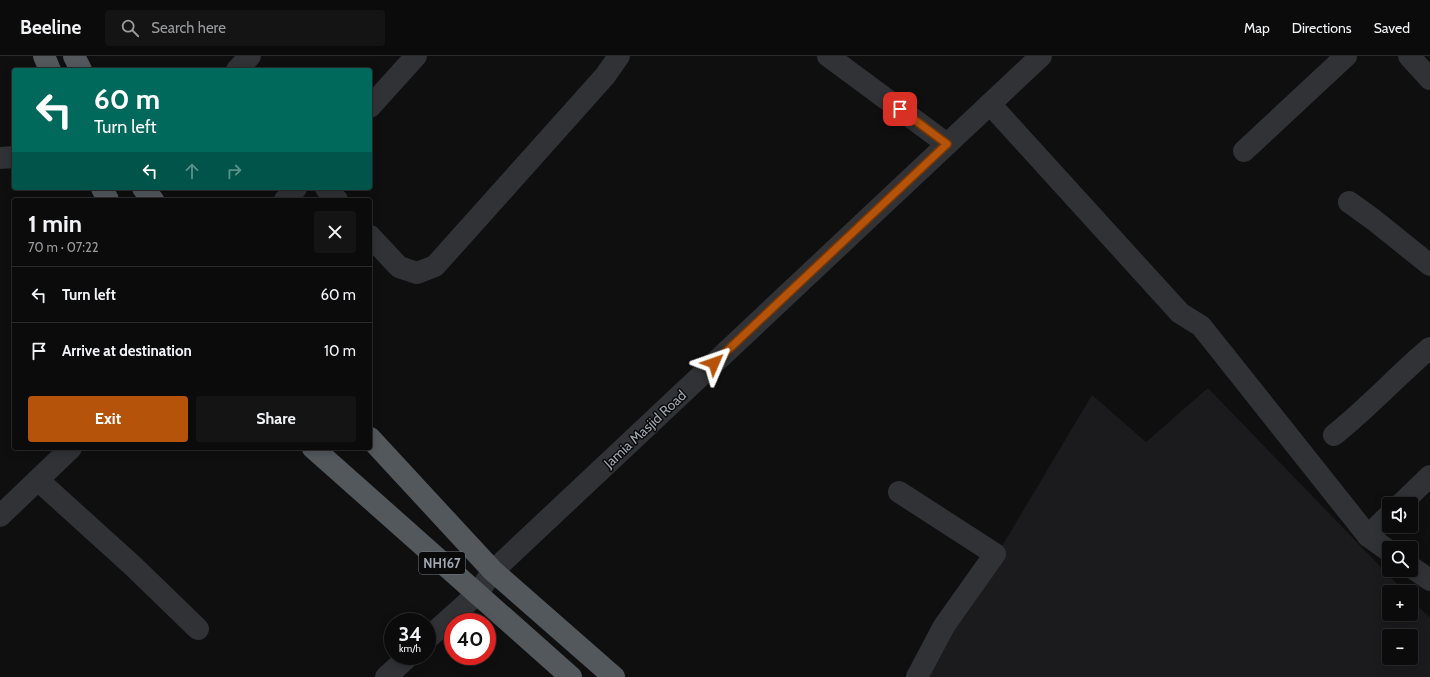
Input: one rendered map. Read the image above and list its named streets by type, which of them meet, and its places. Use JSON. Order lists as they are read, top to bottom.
{
  "streets": {
    "highway": ["NH167"],
    "street": ["Jamia Masjid Road"]
  },
  "crossings": [
    ["Jamia Masjid Road", "NH167"]
  ],
  "page": {
    "header": "Beeline",
    "search": "Search here",
    "nav": ["Map", "Directions", "Saved"],
    "turn": ["60 m", "Turn left"],
    "heading": ["1 min", "70 m · 07:22"],
    "list": [
      {
        "name": "Turn left",
        "value": "60 m"
      },
      {
        "name": "Arrive at destination",
        "value": "10 m"
      }
    ],
    "buttons": ["Exit", "Share"],
    "map_buttons": ["+", "−"],
    "speed": "34 km/h",
    "limit": "40"
  }
}
